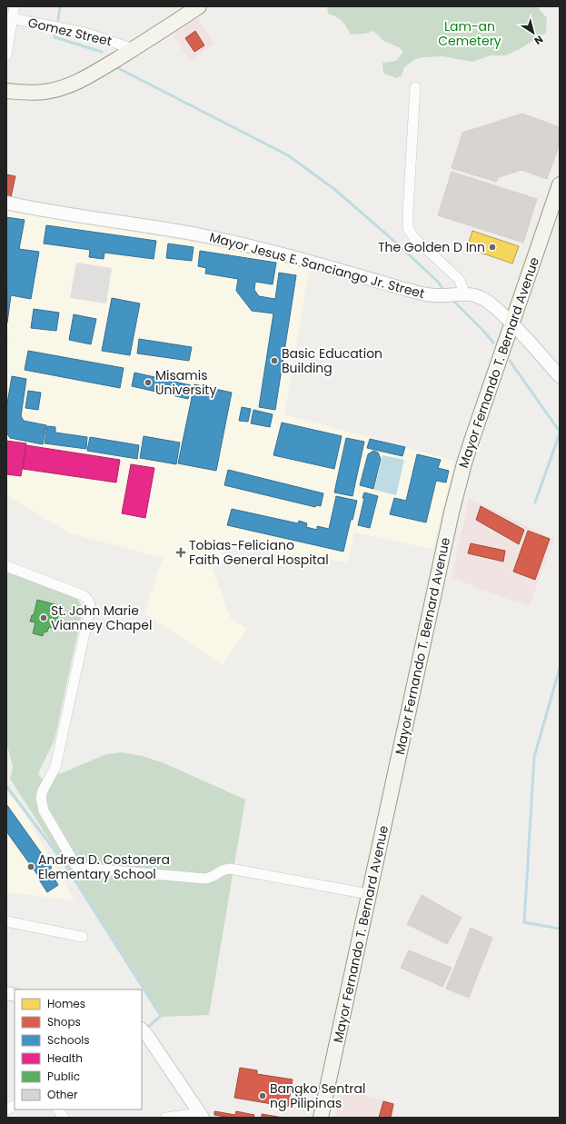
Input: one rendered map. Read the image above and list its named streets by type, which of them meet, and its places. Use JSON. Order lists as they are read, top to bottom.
{
  "streets": {
    "main road": ["Mayor Fernando T. Bernard Avenue"],
    "street": ["Gomez Street", "Mayor Jesus E. Sanciango Jr. Street"]
  },
  "crossings": [
    ["Mayor Jesus E. Sanciango Jr. Street", "Mayor Fernando T. Bernard Avenue"]
  ],
  "parks": ["Lam-an Cemetery"],
  "places": {
    "other": [
      "The Golden D Inn",
      "Basic Education Building",
      "Misamis University",
      "St. John Marie Vianney Chapel",
      "Andrea D. Costonera Elementary School",
      "Bangko Sentral ng Pilipinas"
    ],
    "health": ["Tobias-Feliciano Faith General Hospital"]
  },
  "legend": [
    "Homes",
    "Shops",
    "Schools",
    "Health",
    "Public",
    "Other"
  ],
  "north": "bottom right"
}
